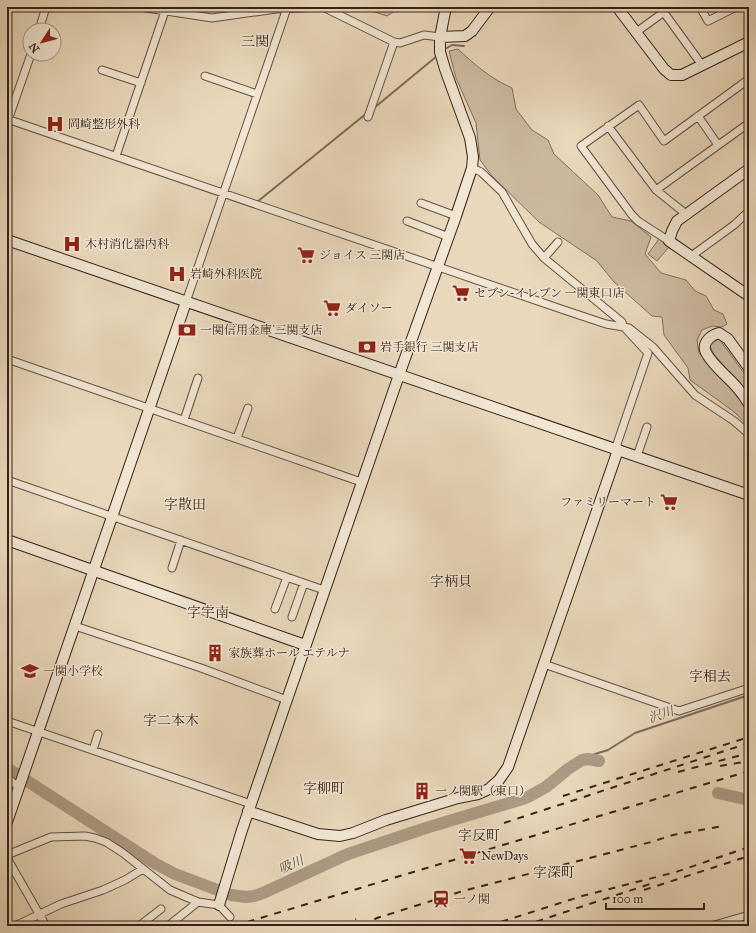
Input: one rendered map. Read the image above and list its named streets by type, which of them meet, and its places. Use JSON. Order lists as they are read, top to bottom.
{
  "districts": [
    "三関",
    "字散田",
    "字柄貝",
    "字宇南",
    "字相去",
    "字二本木",
    "字柳町",
    "字反町",
    "字深町"
  ],
  "water": ["沢川", "吸川"],
  "places": {
    "hospital": ["岡崎整形外科", "木村消化器内科", "岩崎外科医院"],
    "supermarket": [
      "ジョイス 三関店",
      "セブン-イレブン 一関東口店",
      "ダイソー",
      "ファミリーマート",
      "NewDays"
    ],
    "bank": ["一関信用金庫 三関支店", "岩手銀行 三関支店"],
    "building": ["家族葬ホール エテルナ", "一ノ関駅（東口）"],
    "school or university": ["一関小学校"],
    "station": ["一ノ関"]
  },
  "scale_bar": "100 m",
  "north": "bottom left"
}
